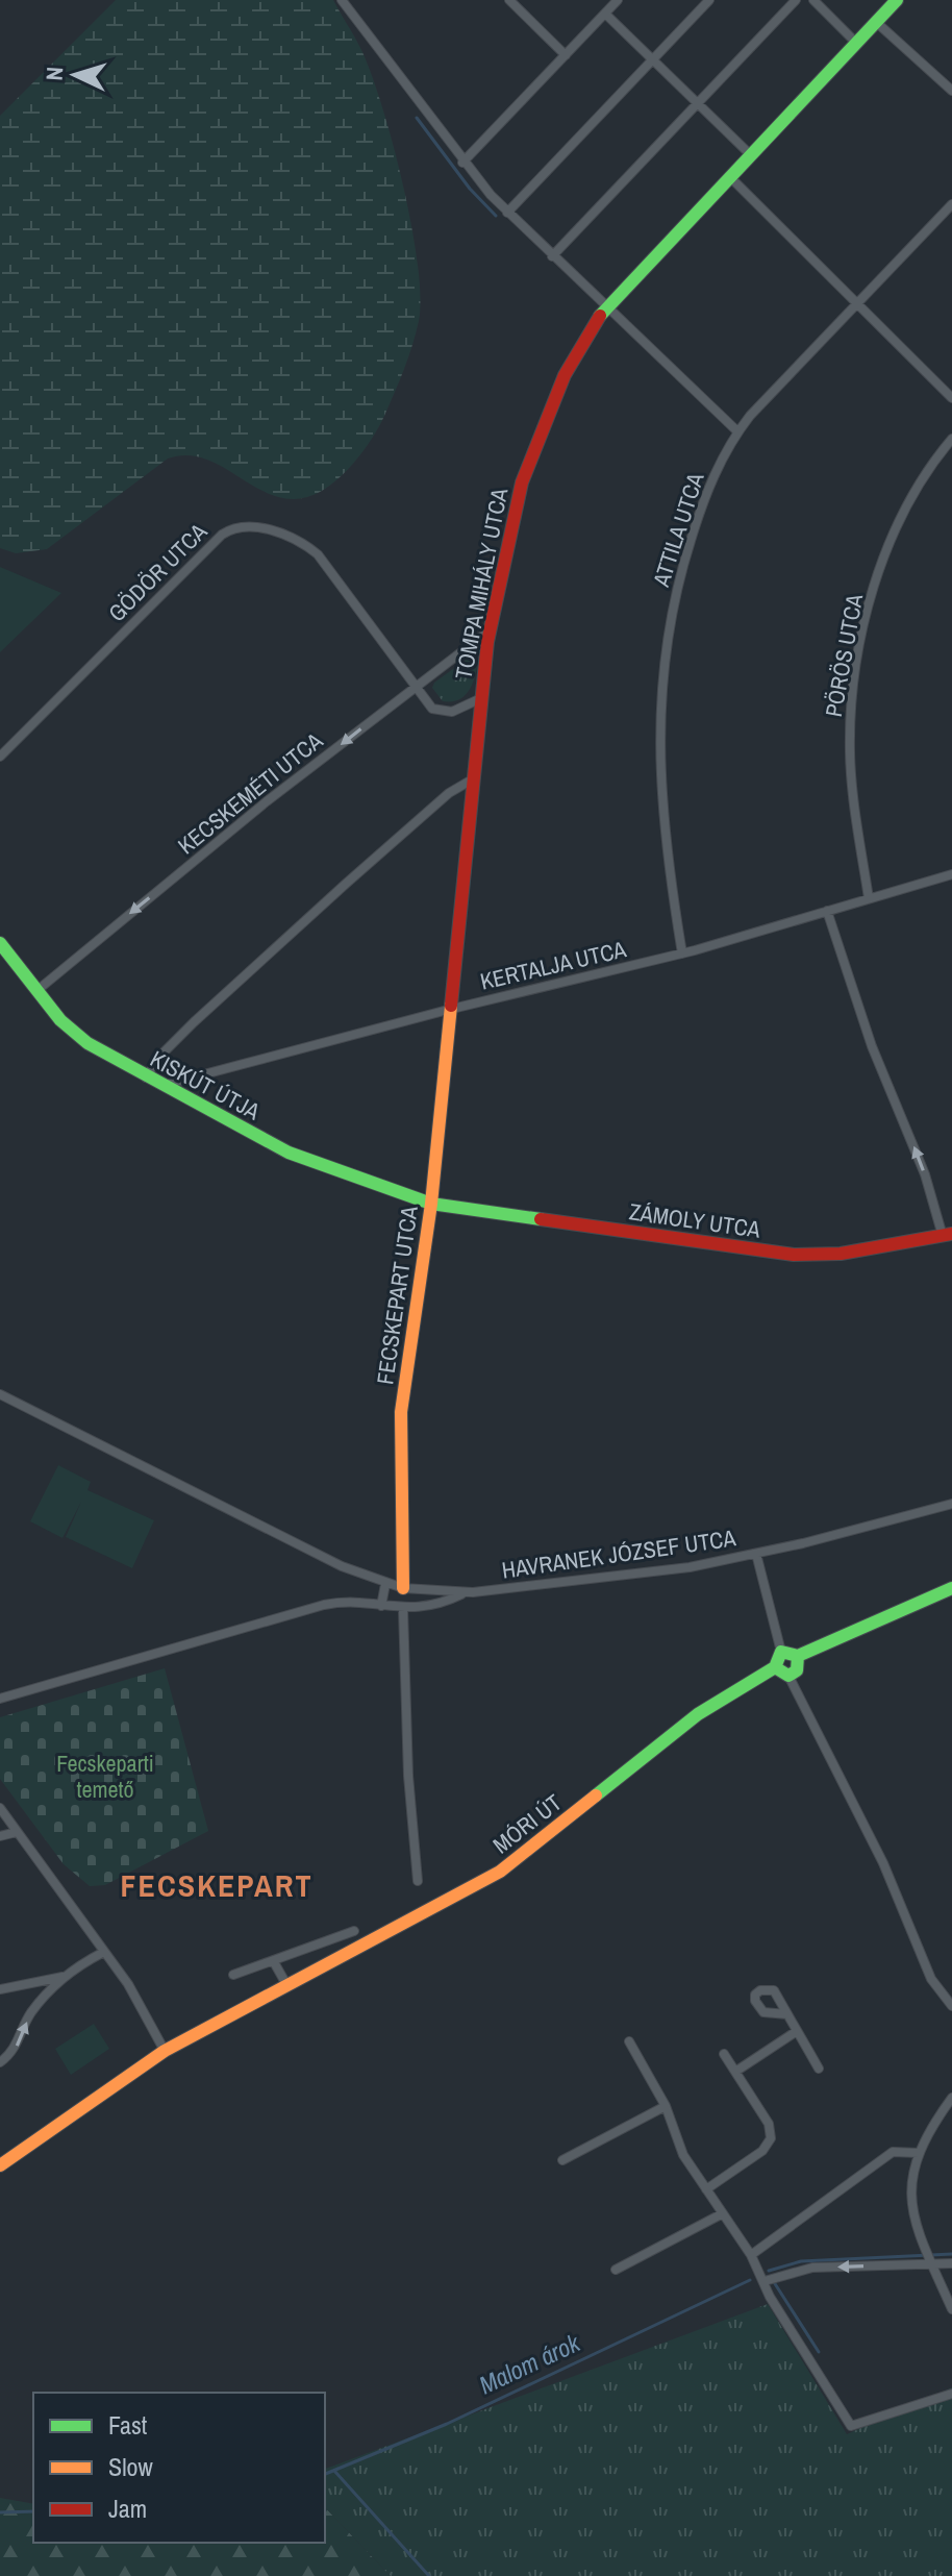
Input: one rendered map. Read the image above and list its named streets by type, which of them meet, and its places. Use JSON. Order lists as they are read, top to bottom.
{
  "streets": {
    "street": [
      "ATTILA UTCA",
      "GÖDÖR UTCA",
      "TOMPA MIHÁLY UTCA",
      "PÖRÖS UTCA",
      "KECSKEMÉTI UTCA",
      "KERTALJA UTCA",
      "KISKÚT ÚTJA",
      "ZÁMOLY UTCA",
      "FECSKEPART UTCA",
      "HAVRANEK JÓZSEF UTCA",
      "MÓRI ÚT"
    ]
  },
  "crossings": [
    ["ATTILA UTCA", "KERTALJA UTCA"],
    ["GÖDÖR UTCA", "TOMPA MIHÁLY UTCA"],
    ["GÖDÖR UTCA", "KECSKEMÉTI UTCA"],
    ["TOMPA MIHÁLY UTCA", "KECSKEMÉTI UTCA"],
    ["TOMPA MIHÁLY UTCA", "KERTALJA UTCA"],
    ["TOMPA MIHÁLY UTCA", "FECSKEPART UTCA"],
    ["PÖRÖS UTCA", "KERTALJA UTCA"],
    ["KECSKEMÉTI UTCA", "KISKÚT ÚTJA"],
    ["KERTALJA UTCA", "KISKÚT ÚTJA"],
    ["KERTALJA UTCA", "FECSKEPART UTCA"],
    ["KISKÚT ÚTJA", "ZÁMOLY UTCA"],
    ["KISKÚT ÚTJA", "FECSKEPART UTCA"],
    ["ZÁMOLY UTCA", "FECSKEPART UTCA"],
    ["FECSKEPART UTCA", "HAVRANEK JÓZSEF UTCA"]
  ],
  "one_way": ["KECSKEMÉTI UTCA"],
  "districts": ["FECSKEPART"],
  "water": ["Malom árok"],
  "parks": ["Fecskeparti temető"],
  "legend": ["Fast", "Slow", "Jam"],
  "north": "left"
}
